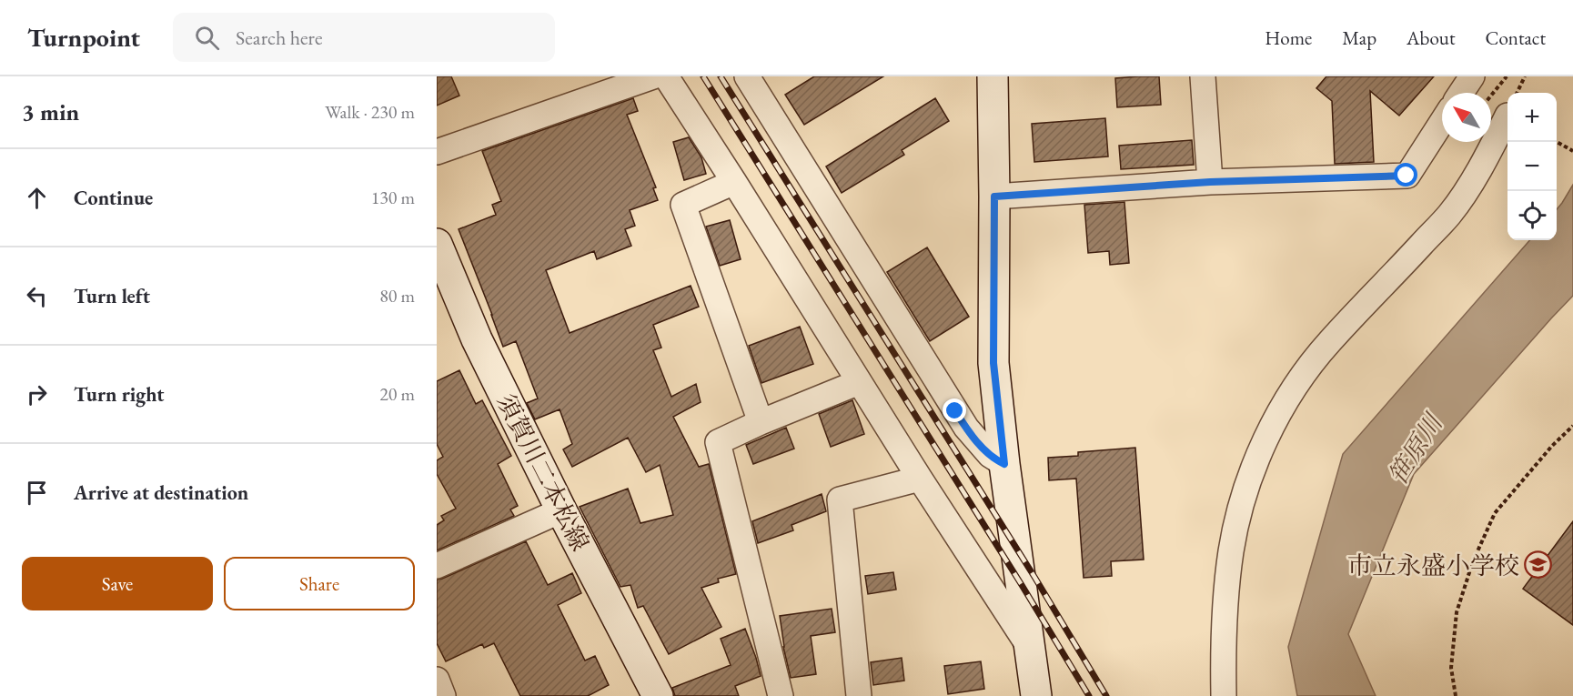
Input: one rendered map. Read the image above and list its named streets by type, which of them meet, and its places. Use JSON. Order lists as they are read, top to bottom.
{
  "streets": {
    "street": ["須賀川二本松線"]
  },
  "water": ["笹原川"],
  "places": {
    "school or university": ["市立永盛小学校"]
  },
  "north": "top left",
  "page": {
    "header": "Turnpoint",
    "search": "Search here",
    "nav": [
      "Home",
      "Map",
      "About",
      "Contact"
    ],
    "heading": ["3 min", "Walk · 230 m"],
    "map_buttons": ["+", "−"],
    "list": [
      ["Continue", "130 m"],
      ["Turn left", "80 m"],
      ["Turn right", "20 m"],
      "Arrive at destination"
    ],
    "buttons": ["Save", "Share"]
  }
}
